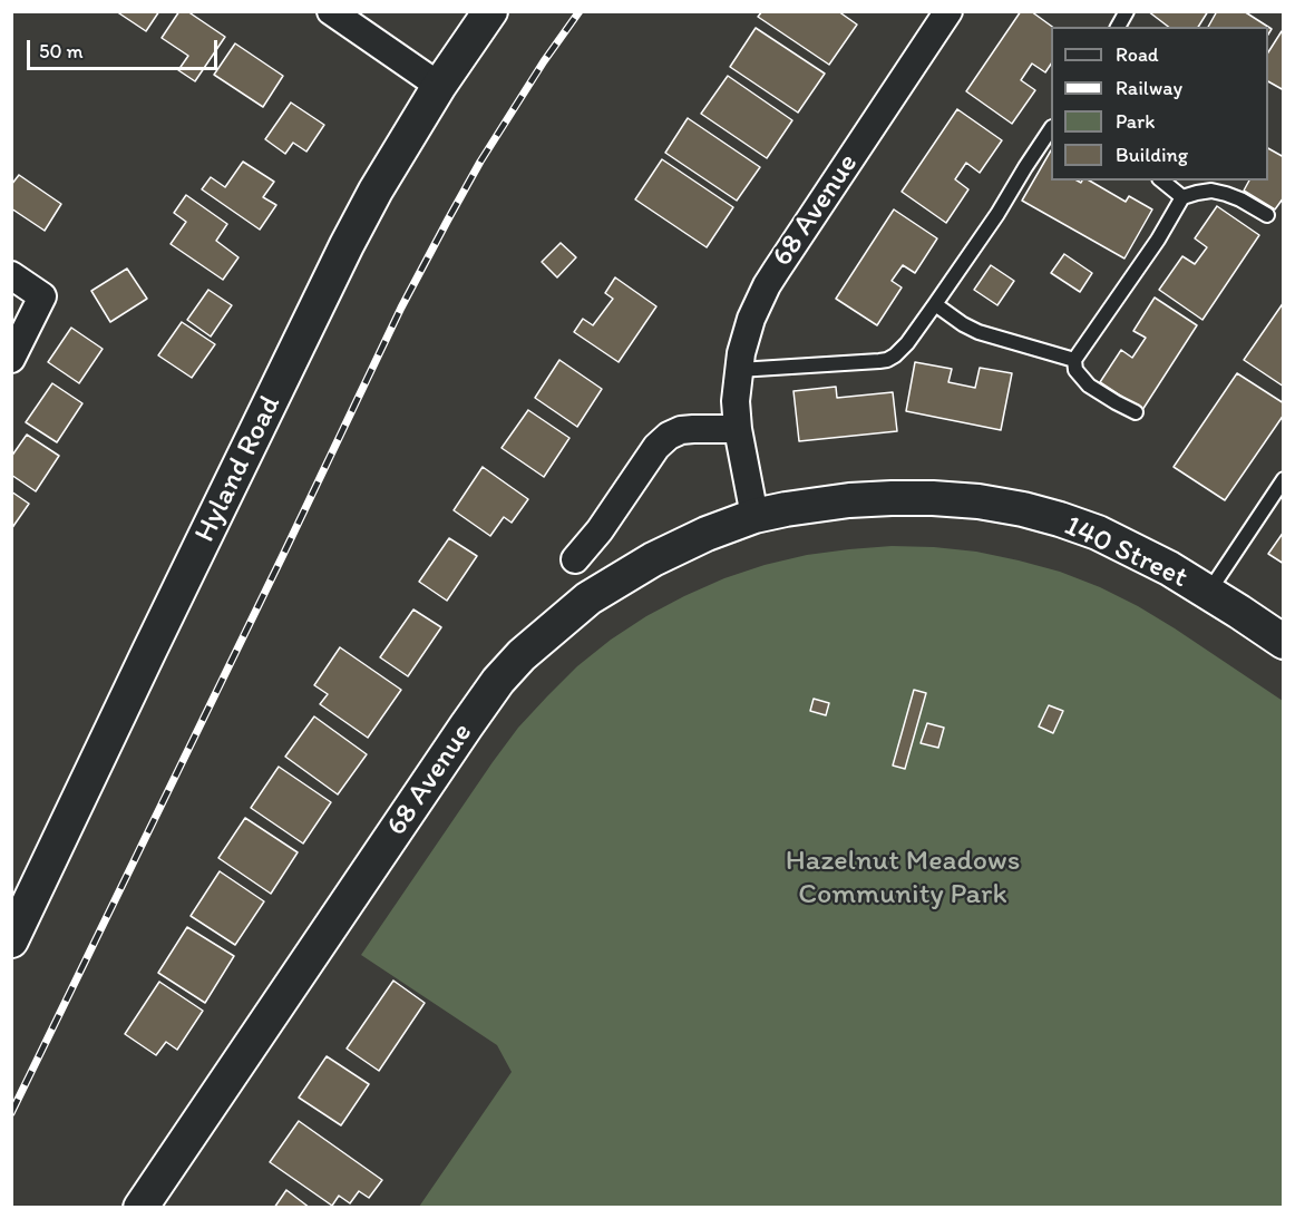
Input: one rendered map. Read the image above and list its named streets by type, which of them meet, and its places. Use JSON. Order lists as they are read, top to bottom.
{
  "streets": {
    "street": ["68 Avenue", "Hyland Road", "140 Street"]
  },
  "crossings": [
    ["68 Avenue", "140 Street"]
  ],
  "parks": ["Hazelnut Meadows Community Park"],
  "legend": [
    "Road",
    "Railway",
    "Park",
    "Building"
  ],
  "scale_bar": "50 m"
}
